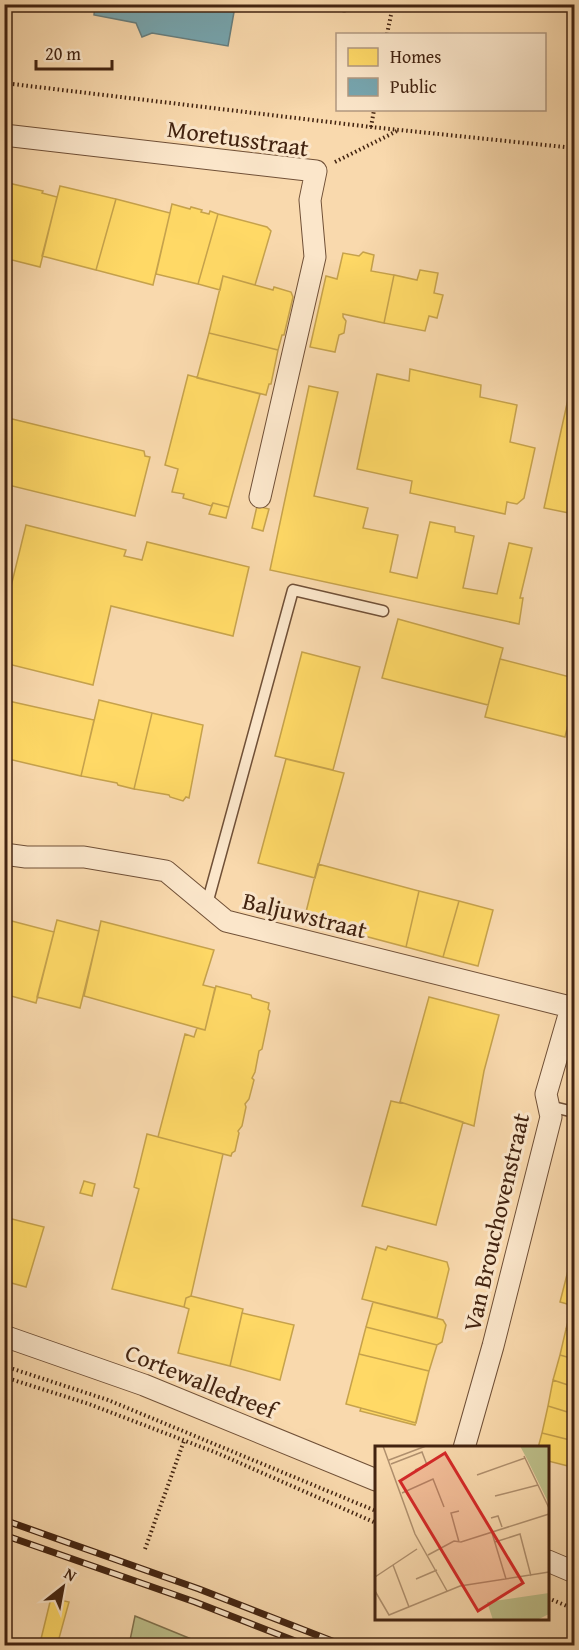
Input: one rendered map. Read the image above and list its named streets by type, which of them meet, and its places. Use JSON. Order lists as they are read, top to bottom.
{
  "streets": {
    "street": [
      "Moretusstraat",
      "Baljuwstraat",
      "Van Brouchovenstraat",
      "Cortewalledreef"
    ]
  },
  "crossings": [
    ["Baljuwstraat", "Van Brouchovenstraat"]
  ],
  "legend": ["Homes", "Public"],
  "scale_bar": "20 m",
  "north": "top right"
}
